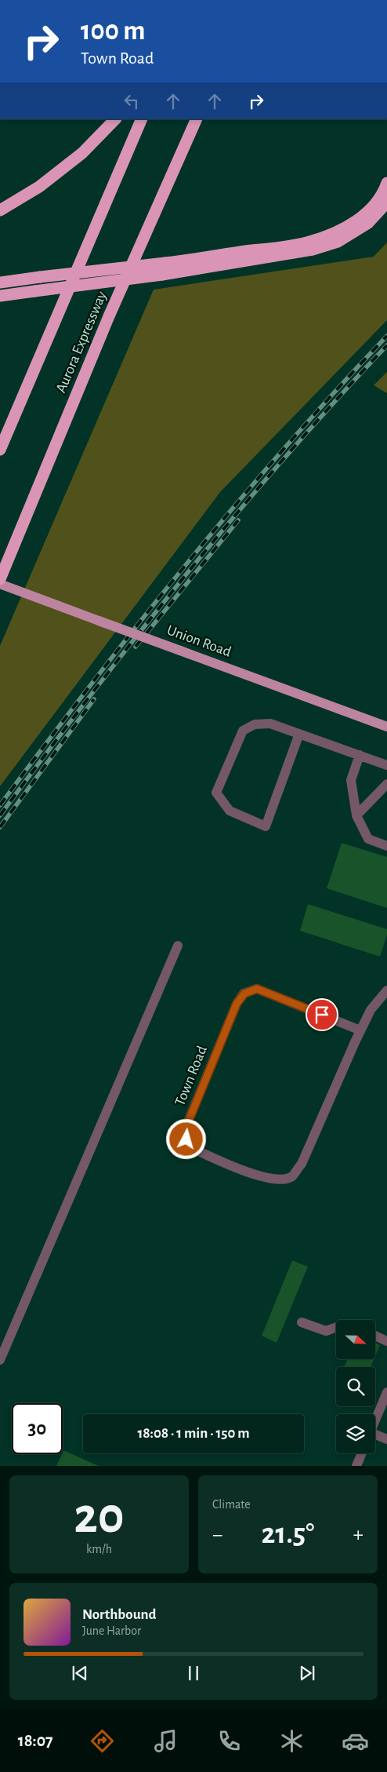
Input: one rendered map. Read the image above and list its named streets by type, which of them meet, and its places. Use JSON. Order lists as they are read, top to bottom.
{
  "streets": {
    "highway": ["Aurora Expressway"],
    "main road": ["Union Road"],
    "street": ["Town Road"]
  },
  "north": "right",
  "page": {
    "turn": ["100 m", "Town Road"],
    "limit": "30",
    "trip": "18:08 · 1 min · 150 m",
    "tile": [
      ["20", "km/h"],
      "Climate"
    ],
    "heat": ["−", "21.5°", "+"],
    "song": ["Northbound", "June Harbor"],
    "tabs": "18:07"
  }
}
